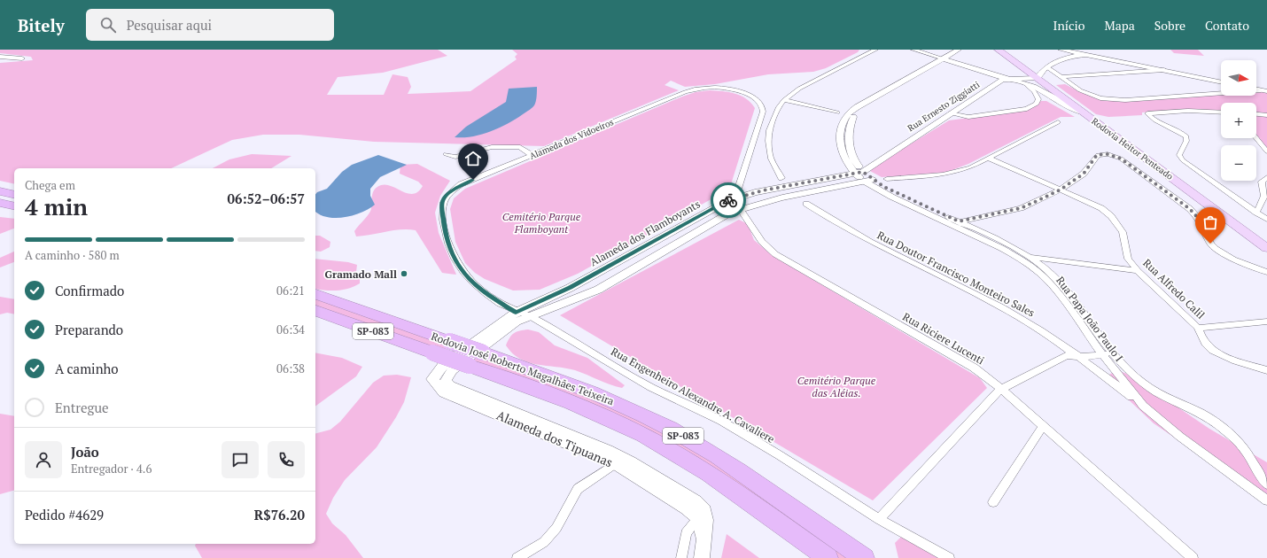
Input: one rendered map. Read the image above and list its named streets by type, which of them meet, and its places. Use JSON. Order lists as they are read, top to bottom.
{
  "streets": {
    "highway": ["SP-083", "Rodovia José Roberto Magalhães Teixeira"],
    "main road": ["Rodovia Heitor Penteado"],
    "street": [
      "Rua Ernesto Ziggiatti",
      "Alameda dos Vidoeiros",
      "Alameda dos Flamboyants",
      "Rua Doutor Francisco Monteiro Sales",
      "Rua Alfredo Calil",
      "Rua Papa João Paulo I",
      "Rua Riciere Lucenti",
      "Rua Engenheiro Alexandre A. Cavaliere",
      "Alameda dos Tipuanas"
    ]
  },
  "crossings": [
    ["Rua Ernesto Ziggiatti", "Rodovia Heitor Penteado"],
    ["Rua Ernesto Ziggiatti", "Alameda dos Flamboyants"],
    ["Rua Ernesto Ziggiatti", "Rua Papa João Paulo I"],
    ["Alameda dos Vidoeiros", "Alameda dos Flamboyants"],
    ["Alameda dos Vidoeiros", "Rua Riciere Lucenti"],
    ["Alameda dos Vidoeiros", "Rua Engenheiro Alexandre A. Cavaliere"],
    ["Alameda dos Flamboyants", "Rua Papa João Paulo I"],
    ["Alameda dos Flamboyants", "Rua Riciere Lucenti"],
    ["Alameda dos Flamboyants", "Alameda dos Tipuanas"],
    ["Rua Doutor Francisco Monteiro Sales", "Rua Papa João Paulo I"]
  ],
  "parks": ["Cemitério Parque Flamboyant", "Cemitério Parque das Aléias."],
  "places": ["Gramado Mall"],
  "north": "right",
  "page": {
    "header": "Bitely",
    "search": "Pesquisar aqui",
    "nav": [
      "Início",
      "Mapa",
      "Sobre",
      "Contato"
    ],
    "map_buttons": ["+", "−"],
    "heading": ["4 min", "Chega em", "06:52–06:57"],
    "panel": [
      "João",
      "Entregador · 4.6",
      "Pedido #4629",
      "R$76.20"
    ],
    "bar": "A caminho · 580 m",
    "list": [
      ["Confirmado", "06:21"],
      ["Preparando", "06:34"],
      ["A caminho", "06:38"],
      "Entregue"
    ]
  }
}
